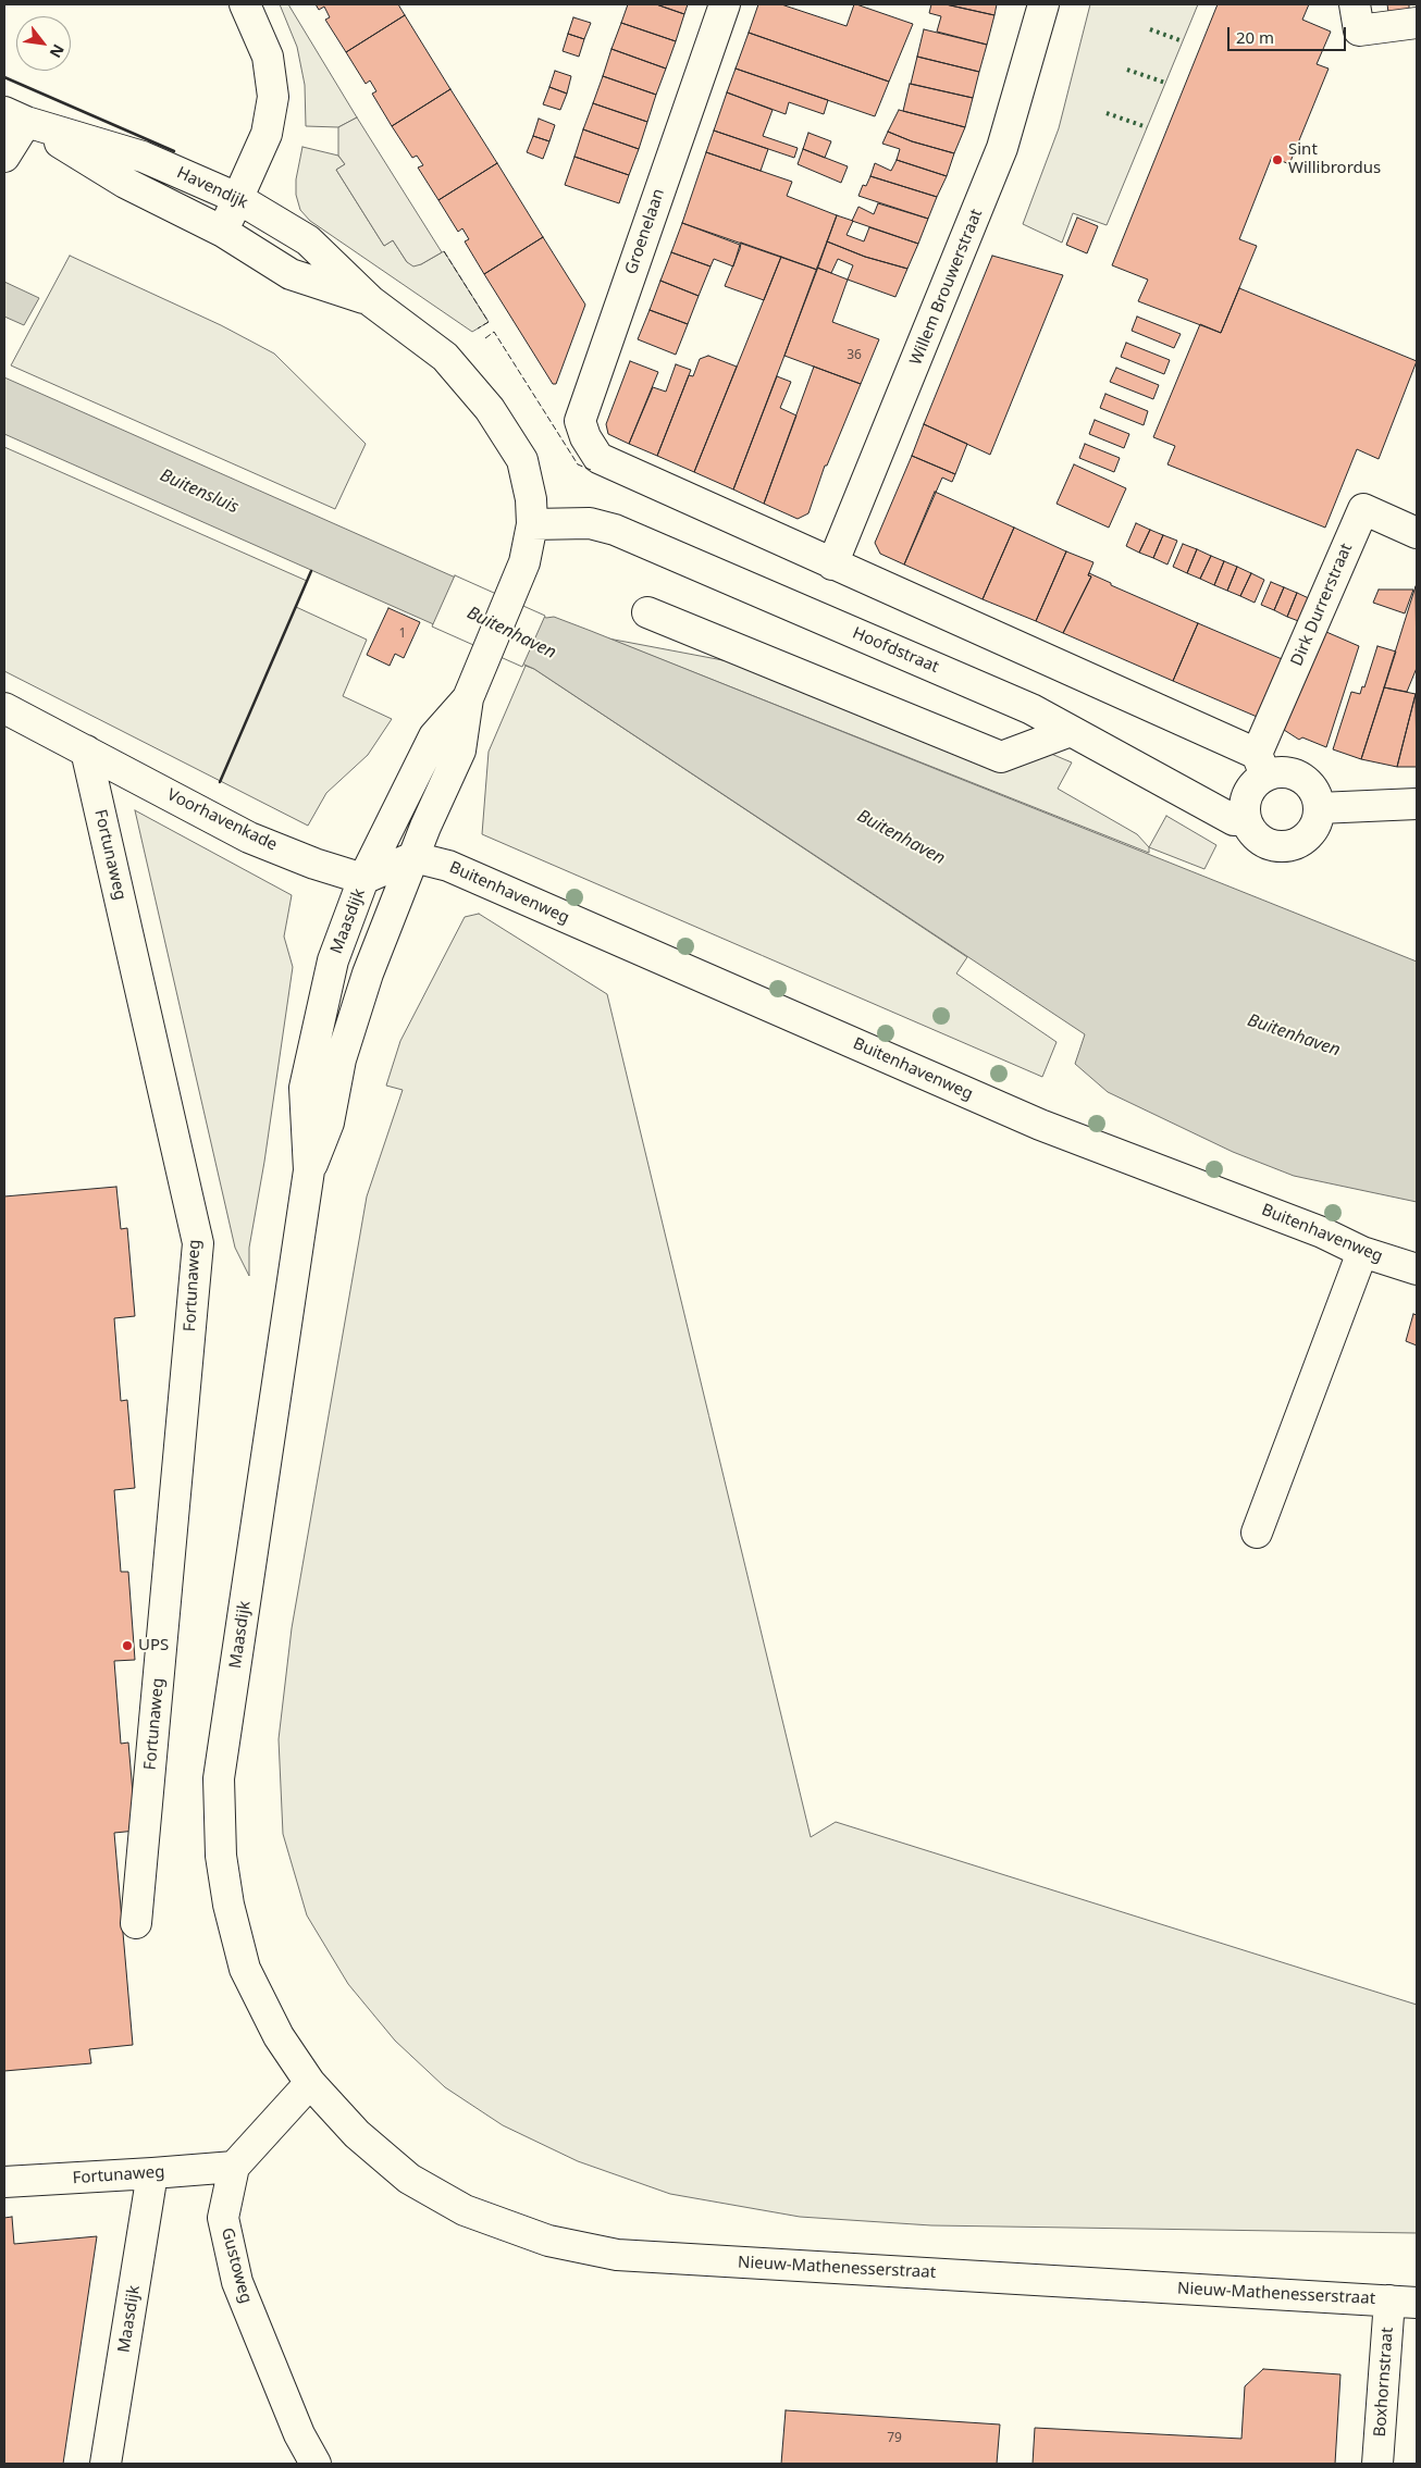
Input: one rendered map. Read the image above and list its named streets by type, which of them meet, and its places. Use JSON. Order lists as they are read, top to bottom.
{
  "streets": {
    "street": [
      "Havendijk",
      "Groenelaan",
      "Willem Brouwerstraat",
      "Dirk Durrerstraat",
      "Hoofdstraat",
      "Voorhavenkade",
      "Fortunaweg",
      "Buitenhavenweg",
      "Maasdijk",
      "Gustoweg",
      "Nieuw-Mathenesserstraat",
      "Boxhornstraat"
    ]
  },
  "crossings": [
    ["Havendijk", "Hoofdstraat"],
    ["Havendijk", "Maasdijk"],
    ["Groenelaan", "Willem Brouwerstraat"],
    ["Dirk Durrerstraat", "Hoofdstraat"],
    ["Voorhavenkade", "Fortunaweg"],
    ["Voorhavenkade", "Maasdijk"],
    ["Fortunaweg", "Maasdijk"],
    ["Fortunaweg", "Gustoweg"],
    ["Buitenhavenweg", "Maasdijk"],
    ["Maasdijk", "Nieuw-Mathenesserstraat"],
    ["Nieuw-Mathenesserstraat", "Boxhornstraat"]
  ],
  "water": ["Buitensluis", "Buitenhaven"],
  "places": ["Sint Willibrordus", "UPS"],
  "house_numbers": ["36", "1", "79"],
  "scale_bar": "20 m",
  "north": "bottom right"
}
